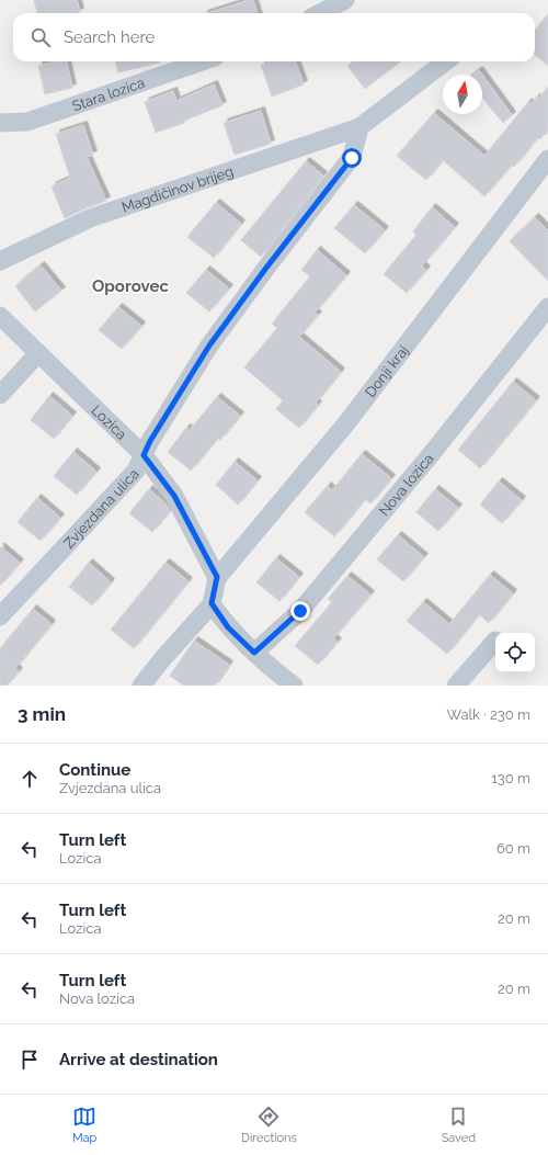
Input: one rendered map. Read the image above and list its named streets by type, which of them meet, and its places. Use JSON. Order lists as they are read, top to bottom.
{
  "streets": {
    "street": [
      "Stara lozica",
      "Magdičinov brijeg",
      "Donji kraj",
      "Lozica",
      "Nova lozica",
      "Zvjezdana ulica"
    ]
  },
  "crossings": [
    ["Magdičinov brijeg", "Zvjezdana ulica"],
    ["Donji kraj", "Lozica"],
    ["Lozica", "Zvjezdana ulica"]
  ],
  "districts": ["Oporovec"],
  "north": "top",
  "page": {
    "search": "Search here",
    "heading": ["3 min", "Walk · 230 m"],
    "list": [
      ["Continue", "Zvjezdana ulica", "130 m"],
      ["Turn left", "Lozica", "60 m"],
      ["Turn left", "Lozica", "20 m"],
      ["Turn left", "Nova lozica", "20 m"],
      "Arrive at destination"
    ],
    "nav": ["Map", "Directions", "Saved"]
  }
}
